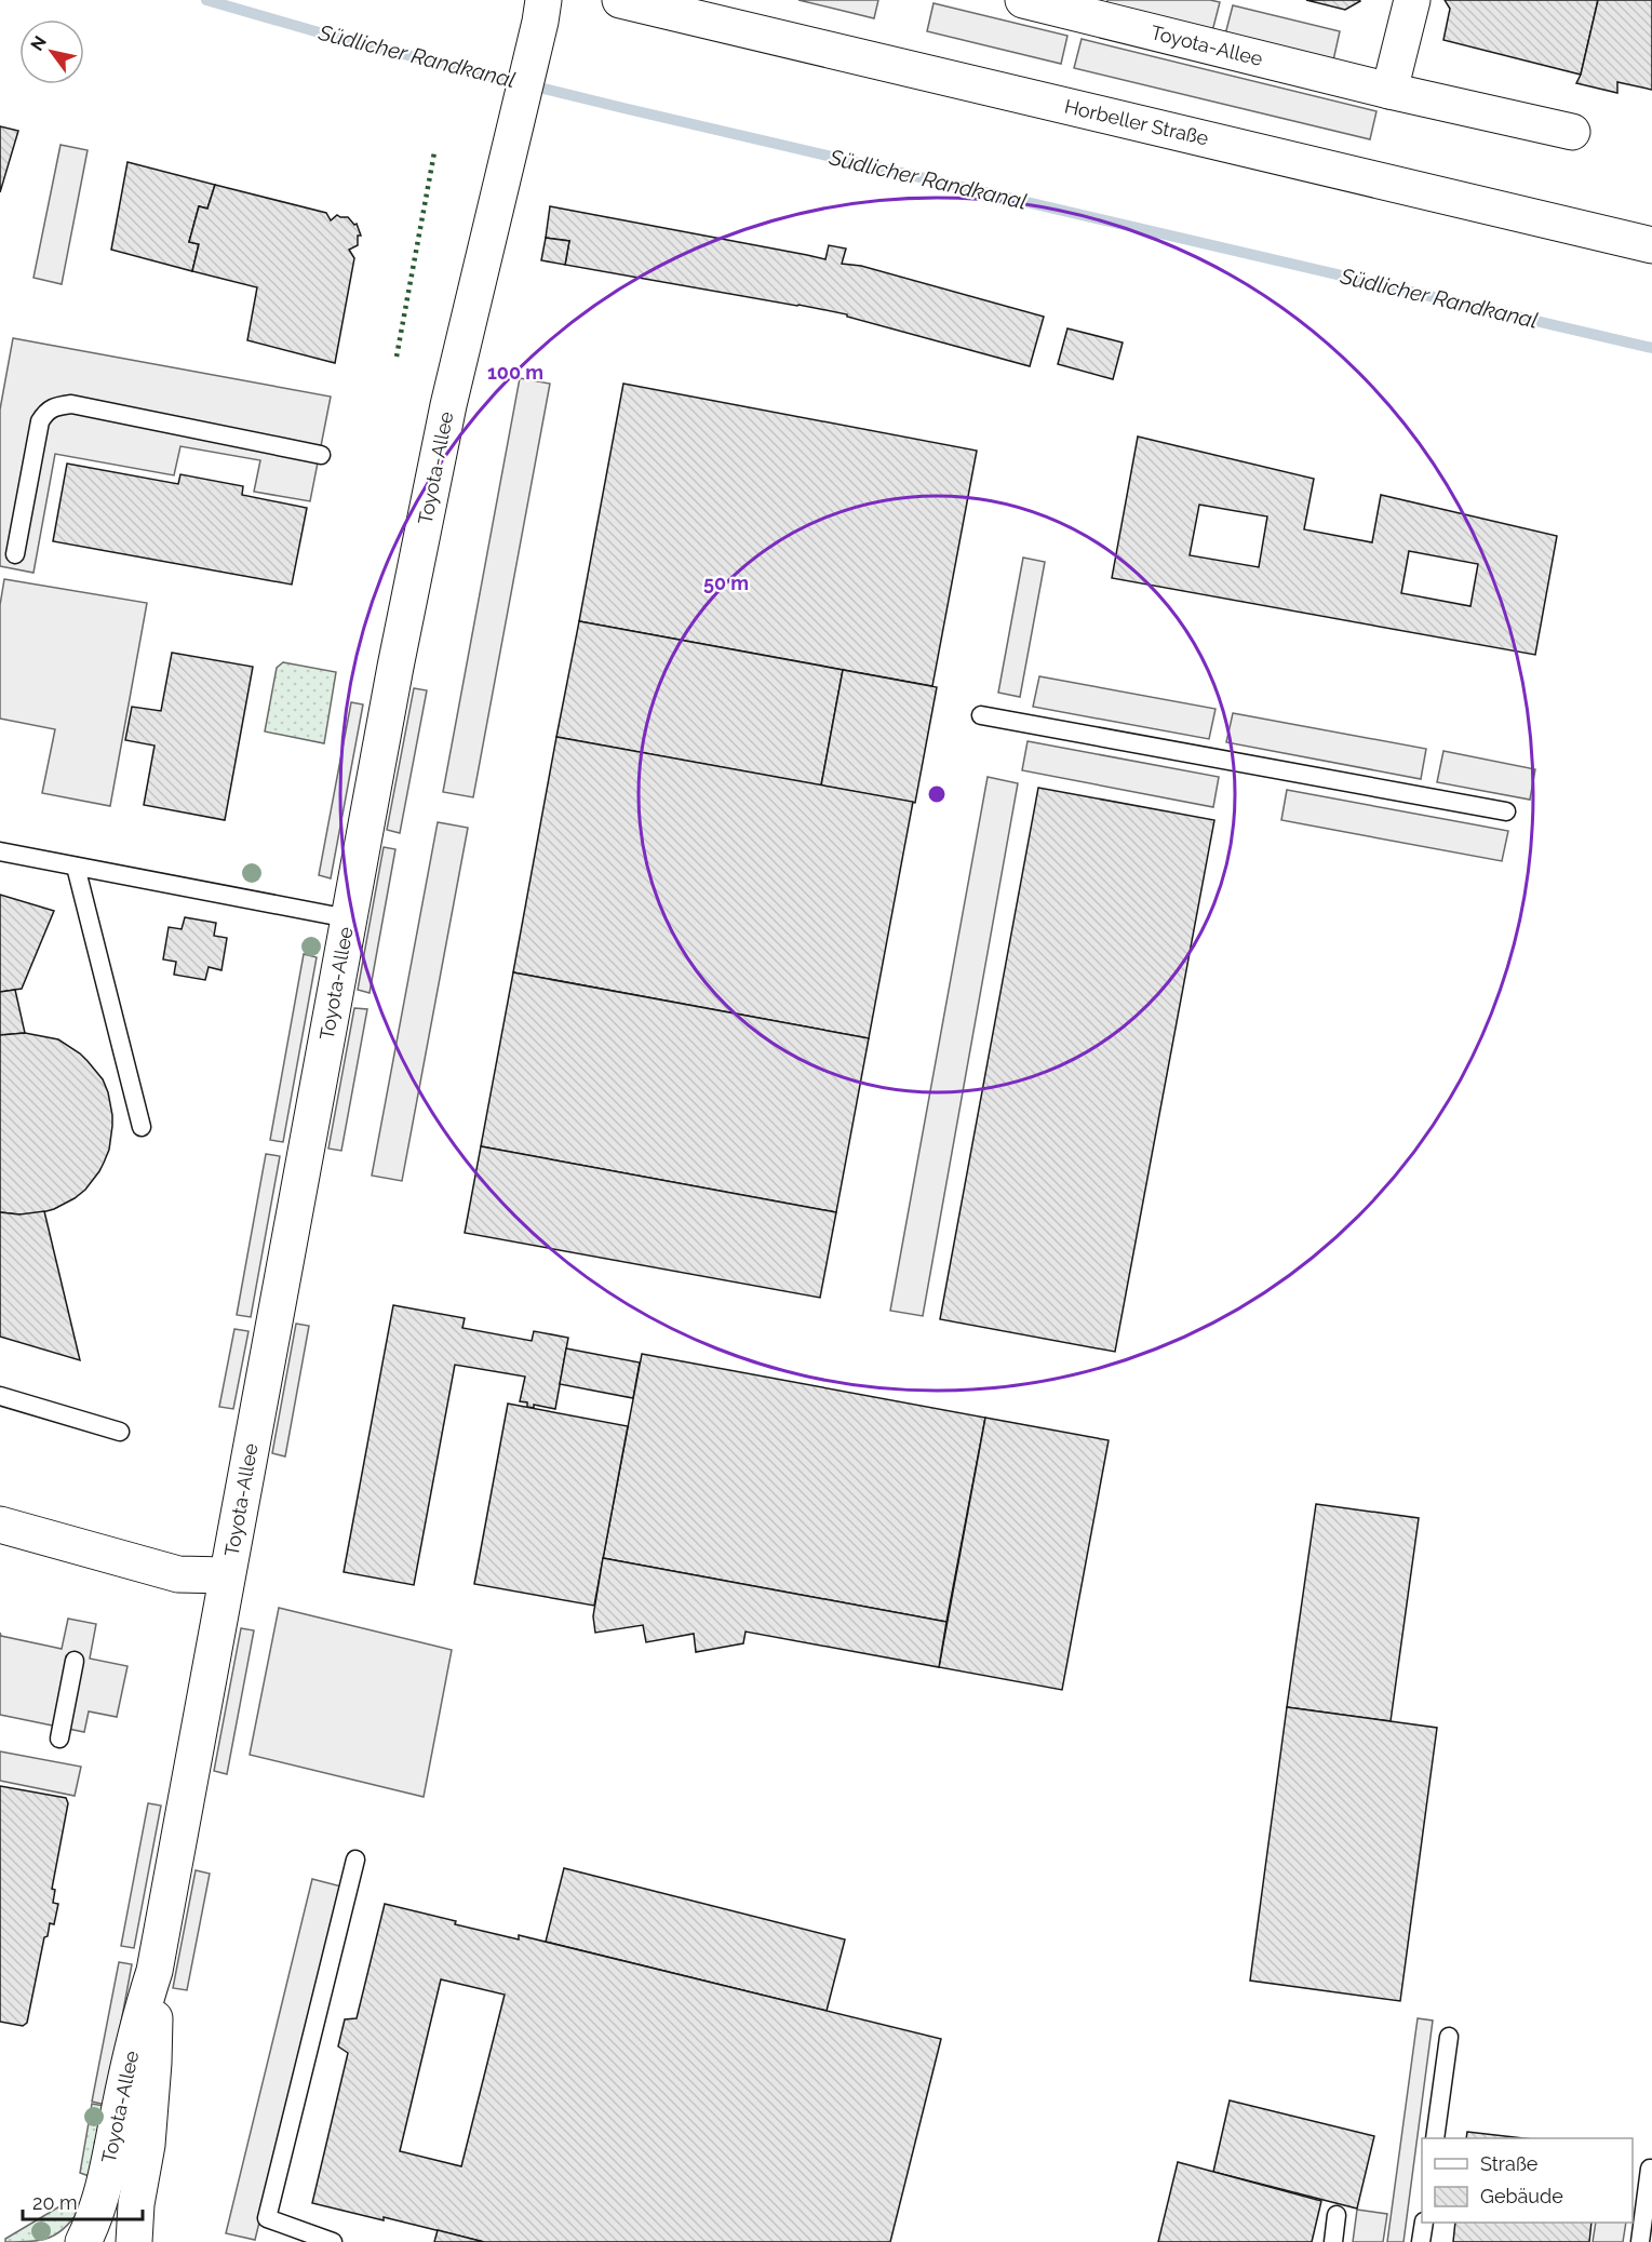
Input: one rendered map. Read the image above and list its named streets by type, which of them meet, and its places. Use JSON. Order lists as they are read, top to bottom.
{
  "streets": {
    "street": ["Toyota-Allee", "Horbeller Straße"]
  },
  "water": ["Südlicher Randkanal"],
  "legend": ["Straße", "Gebäude"],
  "scale_bar": "20 m",
  "north": "top left",
  "rings": ["100 m", "50 m"]
}
